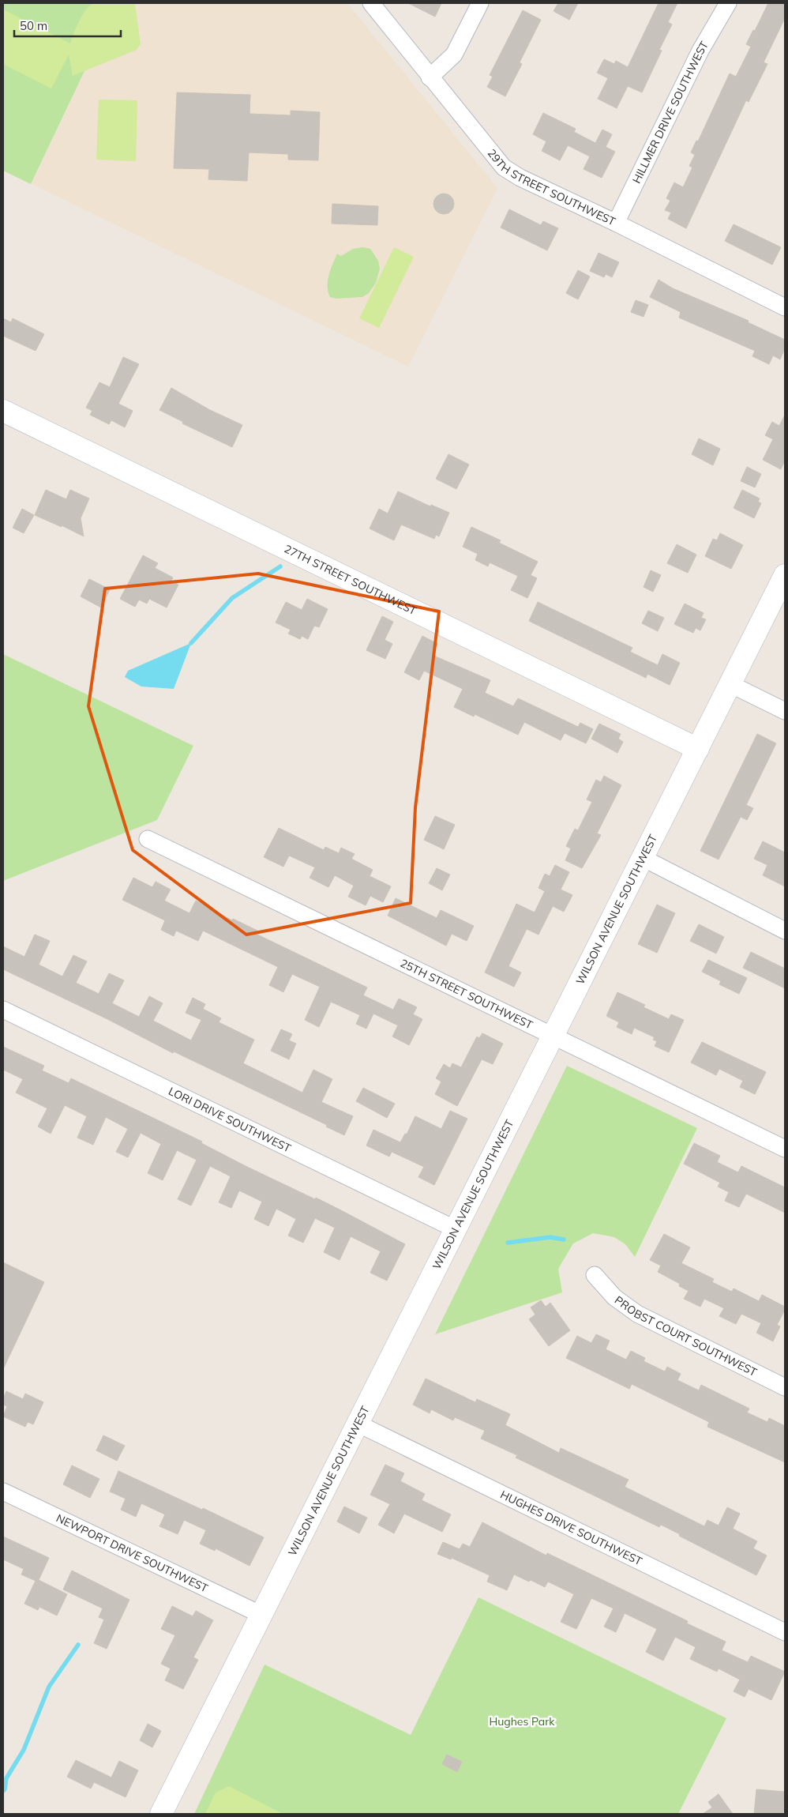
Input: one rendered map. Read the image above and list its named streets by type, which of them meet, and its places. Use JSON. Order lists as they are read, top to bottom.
{
  "streets": {
    "main road": ["27TH STREET SOUTHWEST", "WILSON AVENUE SOUTHWEST"],
    "street": [
      "HILLMER DRIVE SOUTHWEST",
      "29TH STREET SOUTHWEST",
      "25TH STREET SOUTHWEST",
      "LORI DRIVE SOUTHWEST",
      "PROBST COURT SOUTHWEST",
      "HUGHES DRIVE SOUTHWEST",
      "NEWPORT DRIVE SOUTHWEST"
    ]
  },
  "crossings": [
    ["HILLMER DRIVE SOUTHWEST", "29TH STREET SOUTHWEST"],
    ["27TH STREET SOUTHWEST", "WILSON AVENUE SOUTHWEST"],
    ["WILSON AVENUE SOUTHWEST", "25TH STREET SOUTHWEST"],
    ["WILSON AVENUE SOUTHWEST", "LORI DRIVE SOUTHWEST"],
    ["WILSON AVENUE SOUTHWEST", "HUGHES DRIVE SOUTHWEST"],
    ["WILSON AVENUE SOUTHWEST", "NEWPORT DRIVE SOUTHWEST"]
  ],
  "parks": ["Hughes Park"],
  "scale_bar": "50 m"
}
